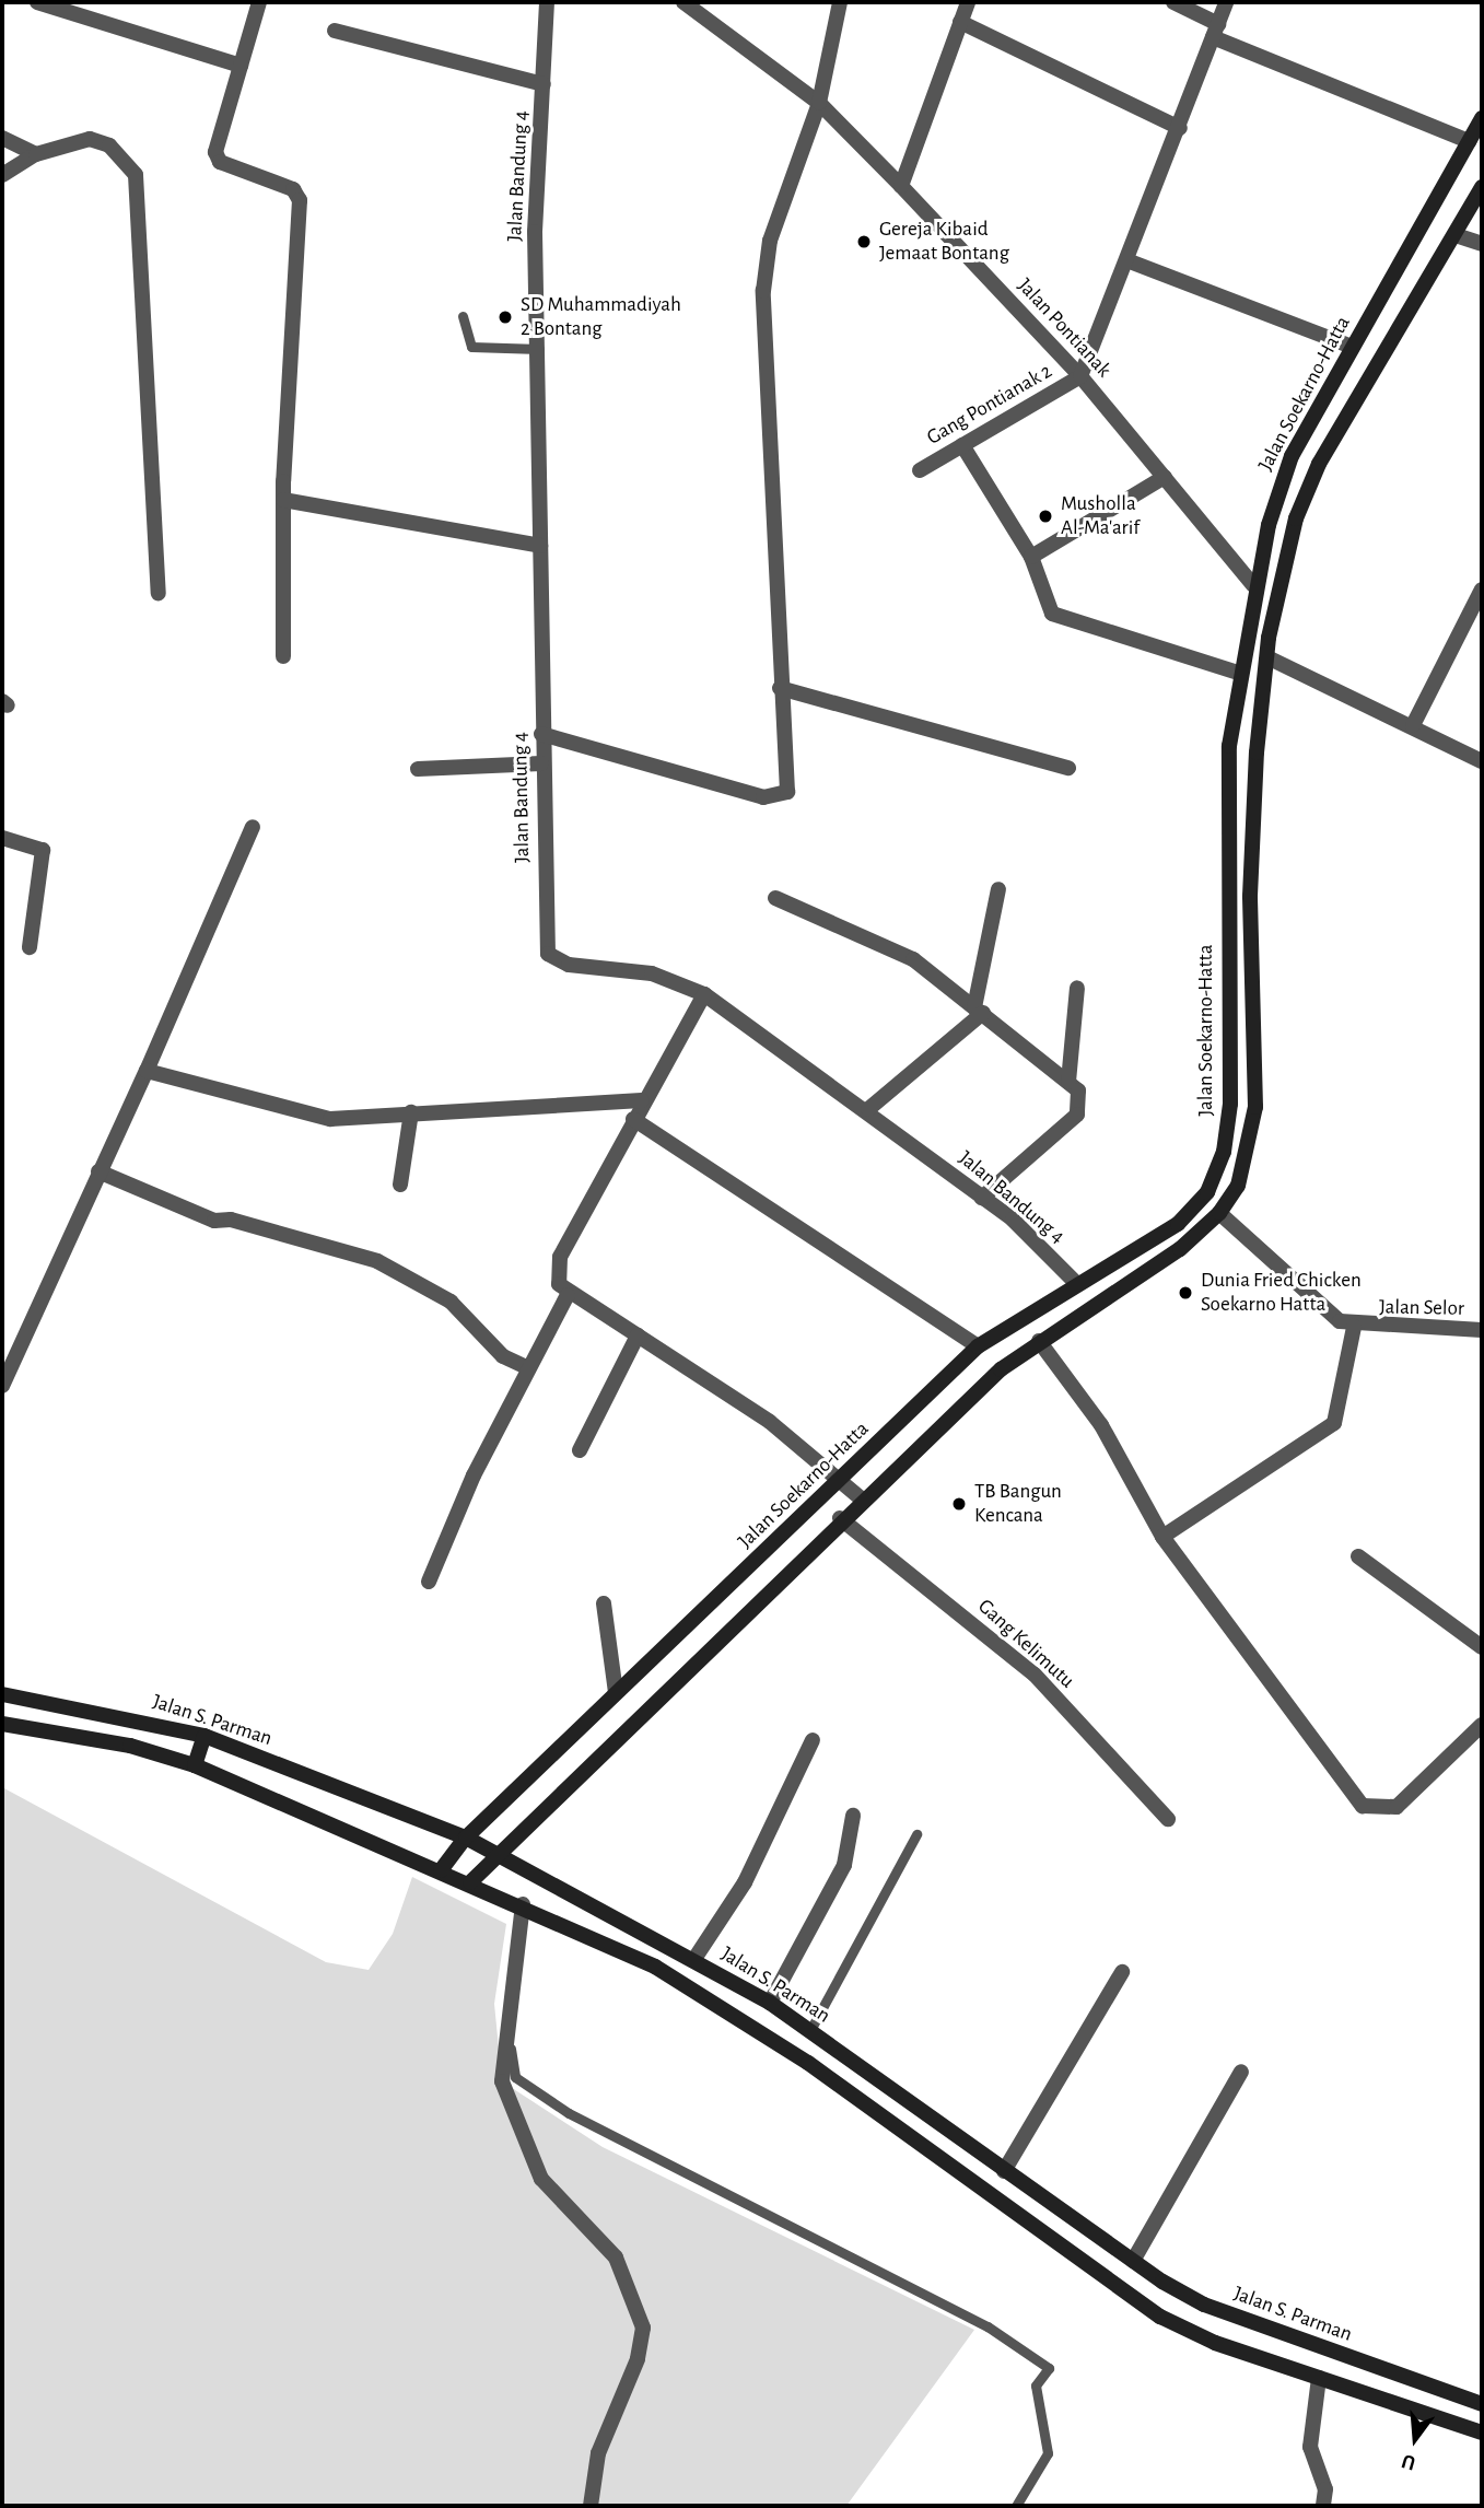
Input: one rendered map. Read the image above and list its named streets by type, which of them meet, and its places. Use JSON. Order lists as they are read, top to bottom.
{
  "streets": {
    "main road": ["Jalan Soekarno-Hatta", "Jalan S. Parman"],
    "street": [
      "Jalan Bandung 4",
      "Jalan Pontianak",
      "Gang Pontianak 2",
      "Jalan Selor",
      "Gang Kelimutu"
    ]
  },
  "crossings": [
    ["Jalan Bandung 4", "Jalan Soekarno-Hatta"],
    ["Jalan Pontianak", "Jalan Soekarno-Hatta"],
    ["Jalan Pontianak", "Gang Pontianak 2"],
    ["Jalan Soekarno-Hatta", "Jalan S. Parman"]
  ],
  "places": [
    "Gereja Kibaid Jemaat Bontang",
    "SD Muhammadiyah 2 Bontang",
    "Musholla Al-Ma'arif",
    "Dunia Fried Chicken Soekarno Hatta",
    "TB Bangun Kencana"
  ],
  "north": "bottom"
}
